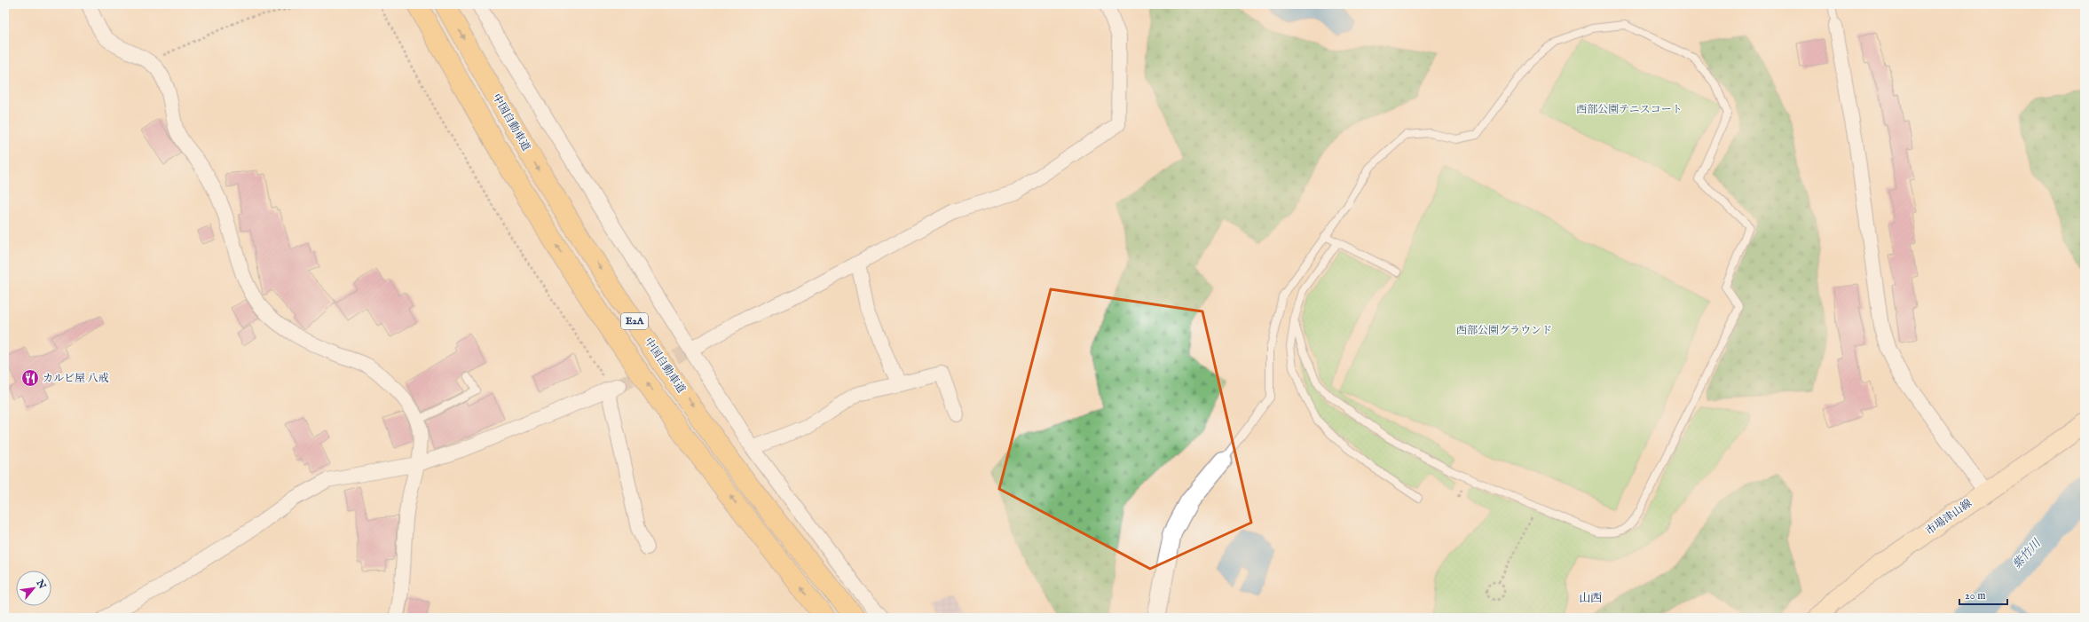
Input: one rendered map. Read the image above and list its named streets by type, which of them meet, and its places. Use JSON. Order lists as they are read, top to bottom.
{
  "streets": {
    "highway": ["中国自動車道", "E2A"],
    "main road": ["市場津山線"]
  },
  "districts": ["山西"],
  "water": ["紫竹川"],
  "parks": ["西部公園テニスコート", "西部公園グラウンド"],
  "places": {
    "restaurant": ["カルビ屋 八戒"]
  },
  "scale_bar": "20 m",
  "north": "top right"
}
